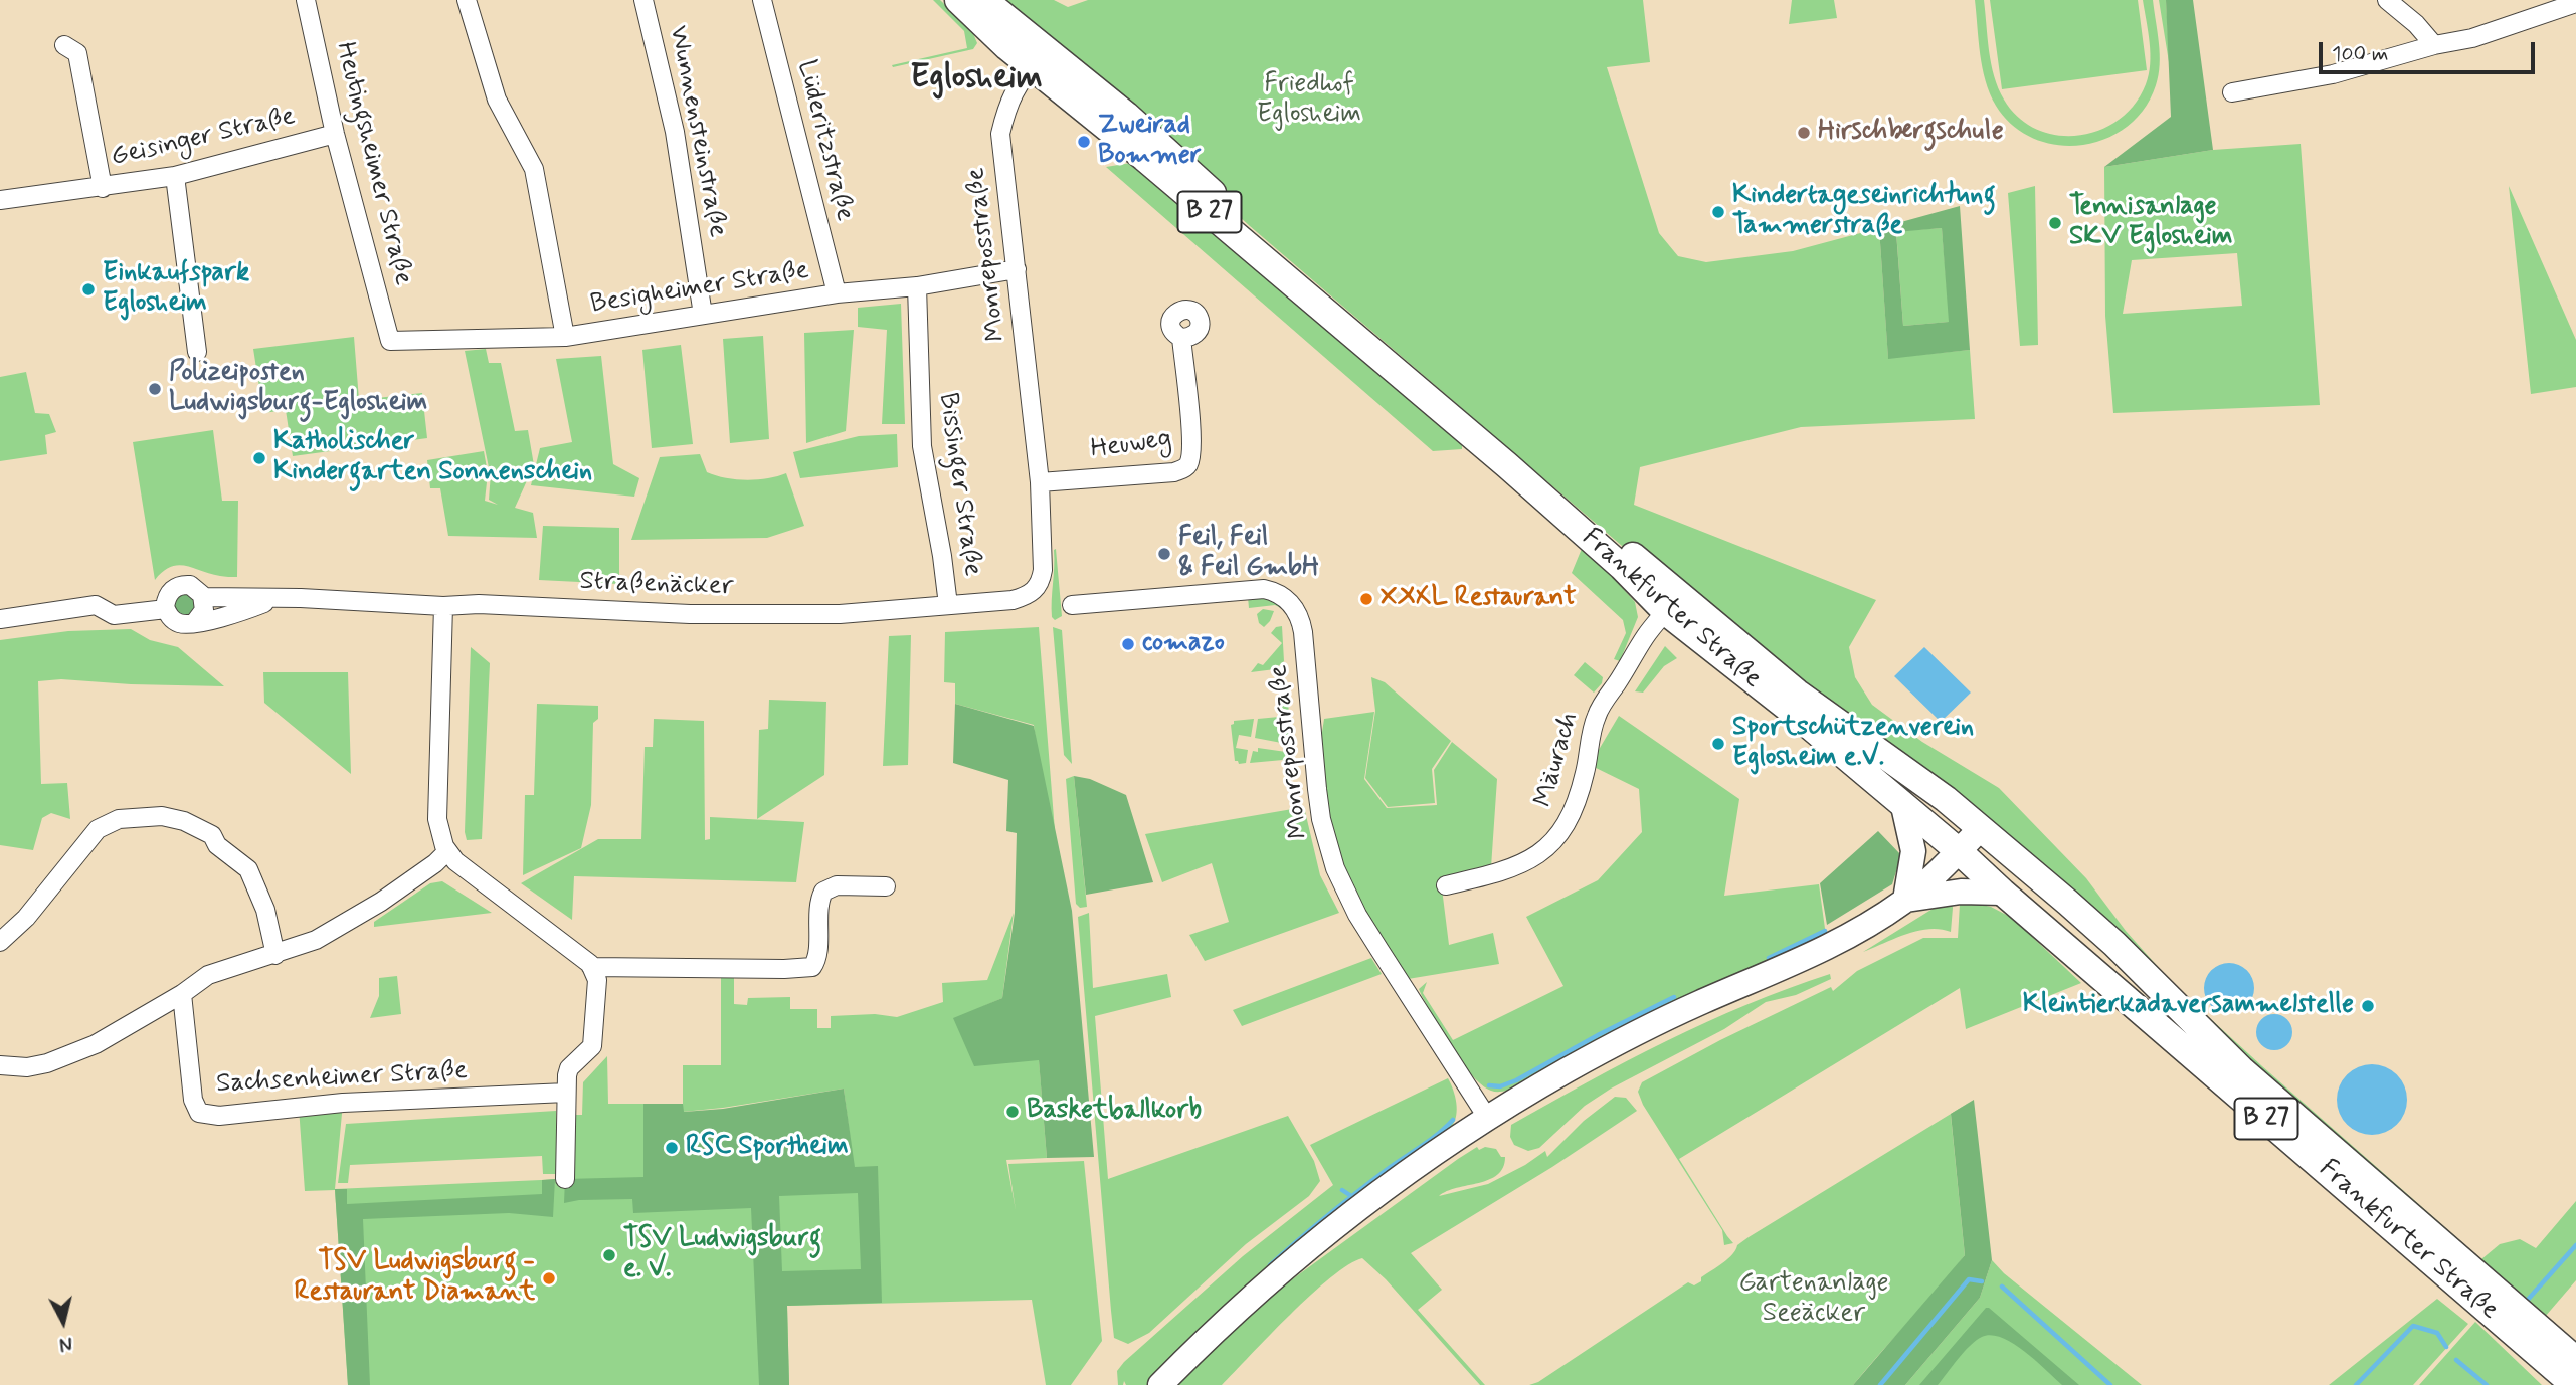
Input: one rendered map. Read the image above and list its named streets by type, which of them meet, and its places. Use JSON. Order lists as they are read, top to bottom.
{
  "streets": {
    "main road": ["B 27", "Frankfurter Straße"],
    "street": [
      "Wunnensteinstraße",
      "Geisinger Straße",
      "Lüderitzstraße",
      "Heutingsheimer Straße",
      "Monreposstraße",
      "Besigheimer Straße",
      "Heuweg",
      "Bissinger Straße",
      "Straßenäcker",
      "Mäurach",
      "Sachsenheimer Straße"
    ]
  },
  "crossings": [
    ["Wunnensteinstraße", "Besigheimer Straße"],
    ["Geisinger Straße", "Heutingsheimer Straße"],
    ["Lüderitzstraße", "Besigheimer Straße"],
    ["Heutingsheimer Straße", "Besigheimer Straße"],
    ["Monreposstraße", "Besigheimer Straße"],
    ["Monreposstraße", "Heuweg"],
    ["Monreposstraße", "Straßenäcker"],
    ["Monreposstraße", "Frankfurter Straße"],
    ["Besigheimer Straße", "Bissinger Straße"],
    ["Bissinger Straße", "Straßenäcker"],
    ["Frankfurter Straße", "Mäurach"]
  ],
  "districts": ["Eglosheim"],
  "parks": ["Friedhof Eglosheim", "Gartenanlage Seeäcker"],
  "places": [
    "Hirschbergschule",
    "Zweirad Bommer",
    "Kindertageseinrichtung Tammerstraße",
    "Tennisanlage SKV Eglosheim",
    "Einkaufspark Eglosheim",
    "Polizeiposten Ludwigsburg-Eglosheim",
    "Katholischer Kindergarten Sonnenschein",
    "Feil, Feil & Feil GmbH",
    "XXXL Restaurant",
    "comazo",
    "Sportschützenverein Eglosheim e.V.",
    "Kleintierkadaversammelstelle",
    "Basketballkorb",
    "RSC Sportheim",
    "TSV Ludwigsburg e. V.",
    "TSV Ludwigsburg - Restaurant Diamant"
  ],
  "scale_bar": "100 m",
  "north": "bottom"
}
